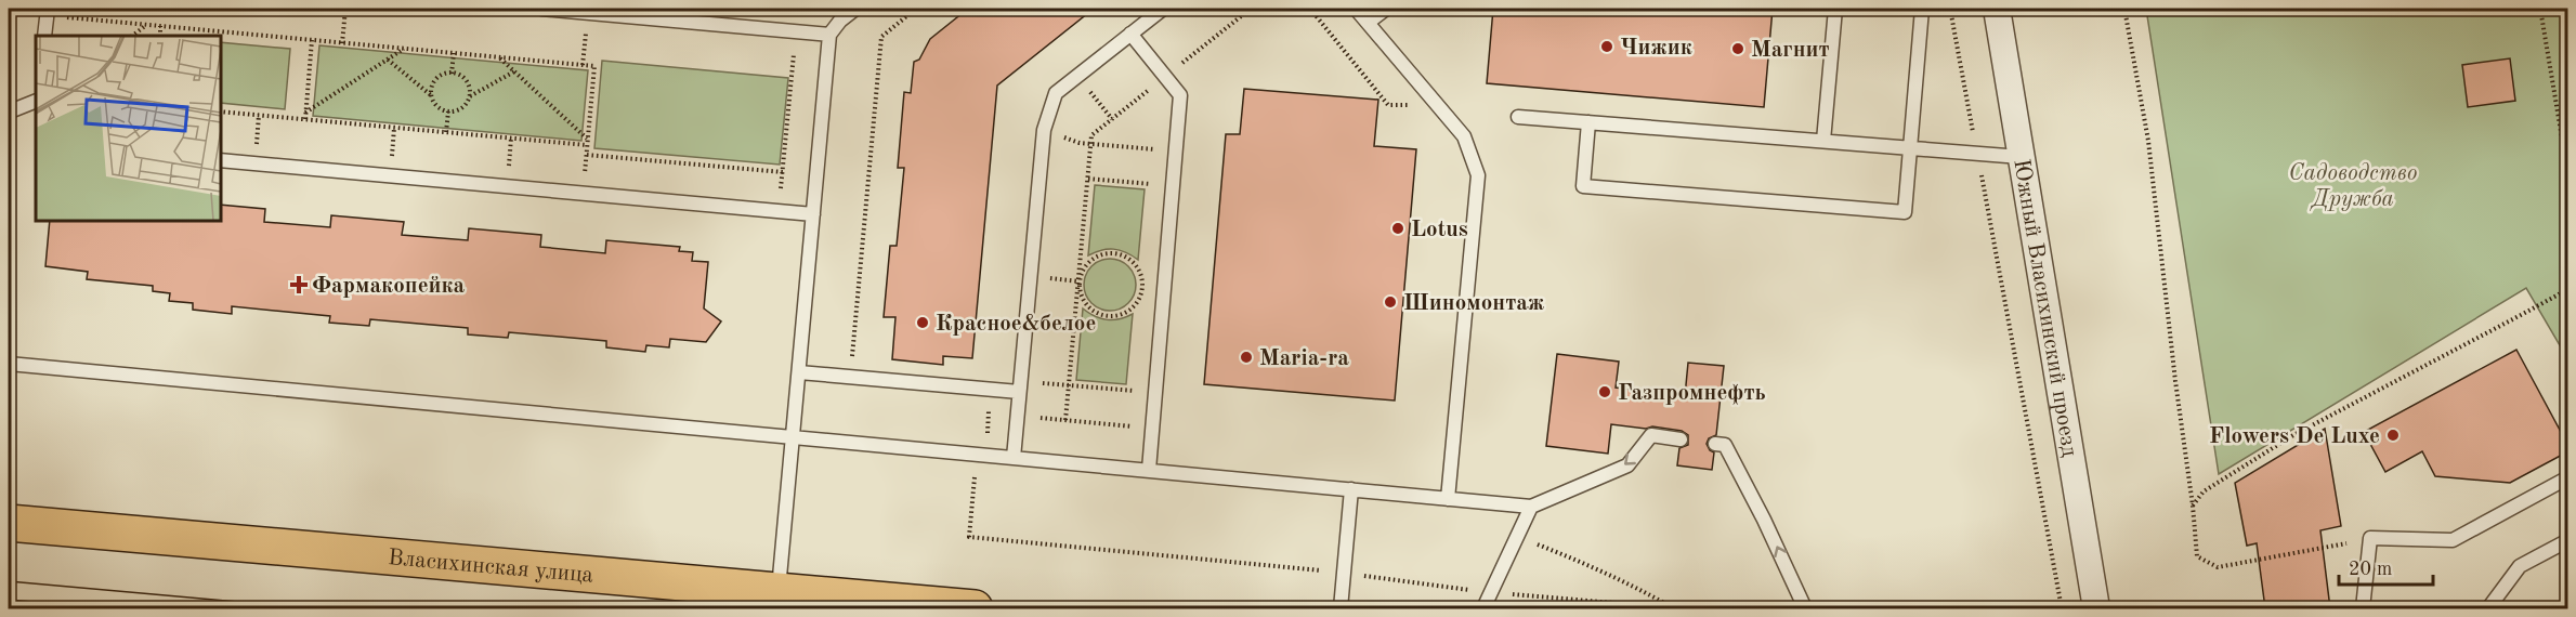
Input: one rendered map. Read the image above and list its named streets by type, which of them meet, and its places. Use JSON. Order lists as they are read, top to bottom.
{
  "streets": {
    "highway": ["Власихинская улица"],
    "street": ["Южный Власихинский проезд"]
  },
  "parks": ["Садоводство Дружба"],
  "places": {
    "other": [
      "Чижик",
      "Магнит",
      "Lotus",
      "Шиномонтаж",
      "Красное&белое",
      "Maria-ra",
      "Газпромнефть",
      "Flowers De Luxe"
    ],
    "health": ["Фармакопейка"]
  },
  "scale_bar": "20 m"
}
